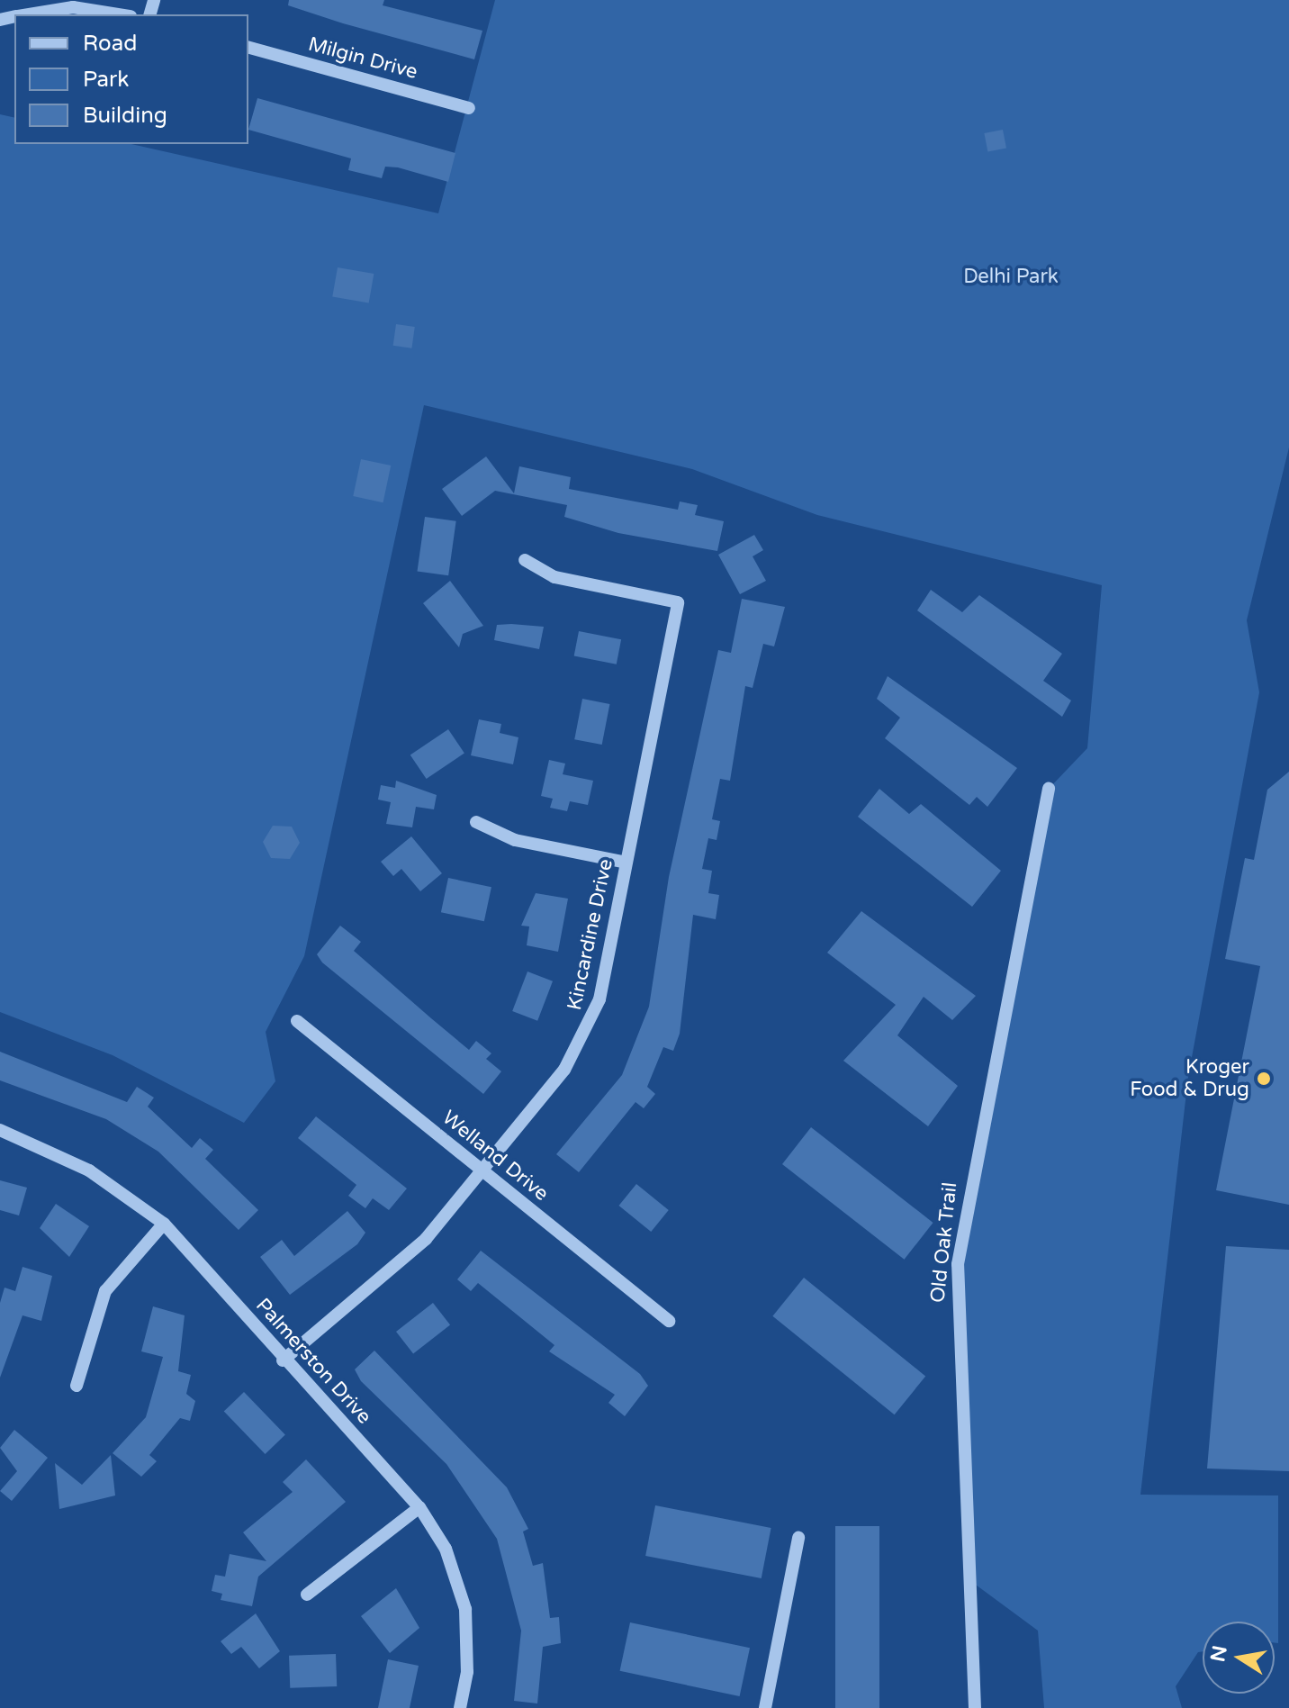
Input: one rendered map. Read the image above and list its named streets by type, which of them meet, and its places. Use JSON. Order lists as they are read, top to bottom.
{
  "streets": {
    "street": [
      "Milgin Drive",
      "Kincardine Drive",
      "Welland Drive",
      "Old Oak Trail",
      "Palmerston Drive"
    ]
  },
  "crossings": [
    ["Kincardine Drive", "Welland Drive"],
    ["Kincardine Drive", "Palmerston Drive"]
  ],
  "parks": ["Delhi Park"],
  "places": ["Kroger Food & Drug"],
  "legend": ["Road", "Park", "Building"],
  "north": "left"
}
